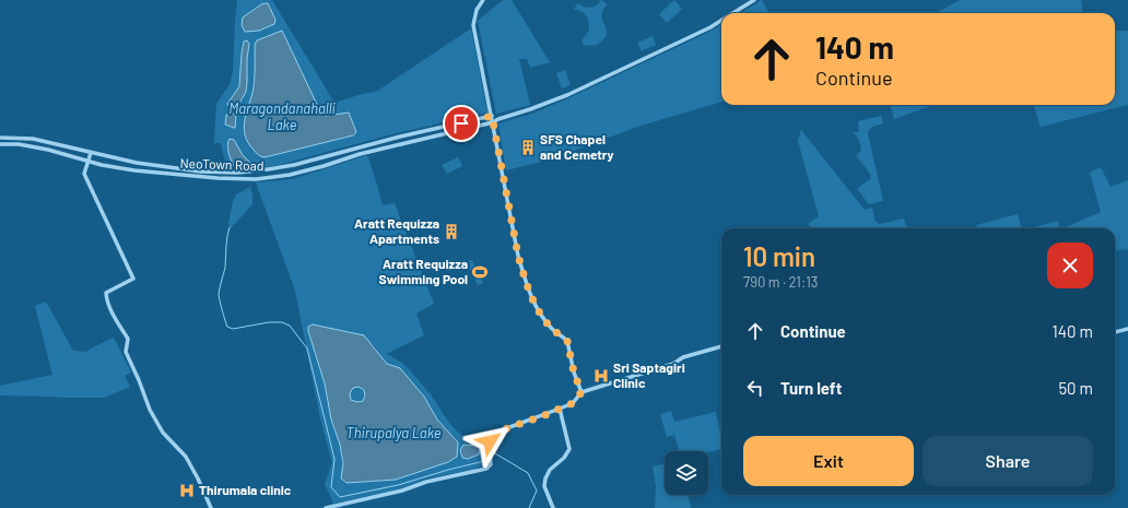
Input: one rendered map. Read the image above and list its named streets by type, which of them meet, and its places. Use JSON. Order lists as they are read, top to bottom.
{
  "streets": {
    "street": ["NeoTown Road"]
  },
  "water": ["Maragondanahalli Lake", "Thirupalya Lake"],
  "places": {
    "building": ["SFS Chapel and Cemetry", "Aratt Requizza Apartments"],
    "sports": ["Aratt Requizza Swimming Pool"],
    "hospital": ["Sri Saptagiri Clinic", "Thirumala clinic"]
  },
  "page": {
    "turn": ["140 m", "Continue"],
    "heading": ["10 min", "790 m · 21:13"],
    "list": [
      {
        "name": "Continue",
        "value": "140 m"
      },
      {
        "name": "Turn left",
        "value": "50 m"
      }
    ],
    "buttons": ["Exit", "Share"]
  }
}
